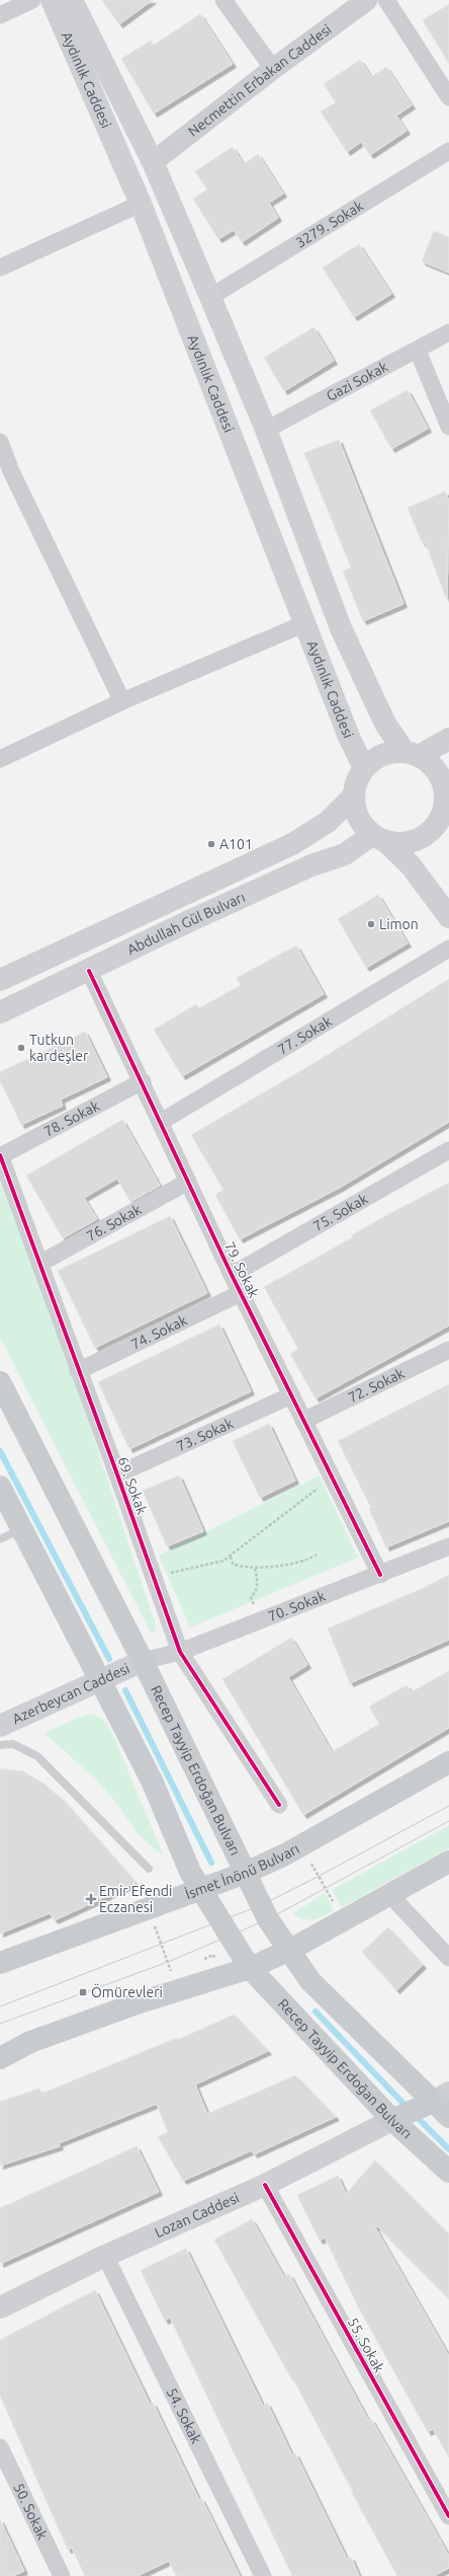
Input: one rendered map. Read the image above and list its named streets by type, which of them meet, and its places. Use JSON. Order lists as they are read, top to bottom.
{
  "streets": {
    "main road": [
      "Aydınlık Caddesi",
      "Abdullah Gül Bulvarı",
      "Azerbeycan Caddesi",
      "Recep Tayyip Erdoğan Bulvarı",
      "İsmet İnönü Bulvarı",
      "Lozan Caddesi"
    ],
    "street": [
      "Necmettin Erbakan Caddesi",
      "3279. Sokak",
      "Gazi Sokak",
      "77. Sokak",
      "78. Sokak",
      "75. Sokak",
      "76. Sokak",
      "79. Sokak",
      "74. Sokak",
      "72. Sokak",
      "73. Sokak",
      "69. Sokak",
      "70. Sokak",
      "55. Sokak",
      "54. Sokak",
      "50. Sokak"
    ]
  },
  "crossings": [
    ["Aydınlık Caddesi", "Necmettin Erbakan Caddesi"],
    ["Aydınlık Caddesi", "3279. Sokak"],
    ["Aydınlık Caddesi", "Gazi Sokak"],
    ["Aydınlık Caddesi", "Abdullah Gül Bulvarı"],
    ["Abdullah Gül Bulvarı", "79. Sokak"],
    ["77. Sokak", "79. Sokak"],
    ["78. Sokak", "79. Sokak"],
    ["78. Sokak", "69. Sokak"],
    ["75. Sokak", "79. Sokak"],
    ["76. Sokak", "79. Sokak"],
    ["76. Sokak", "69. Sokak"],
    ["79. Sokak", "74. Sokak"],
    ["79. Sokak", "72. Sokak"],
    ["79. Sokak", "73. Sokak"],
    ["79. Sokak", "70. Sokak"],
    ["74. Sokak", "69. Sokak"],
    ["73. Sokak", "69. Sokak"],
    ["69. Sokak", "70. Sokak"],
    ["70. Sokak", "Azerbeycan Caddesi"],
    ["70. Sokak", "Recep Tayyip Erdoğan Bulvarı"],
    ["Azerbeycan Caddesi", "Recep Tayyip Erdoğan Bulvarı"],
    ["Recep Tayyip Erdoğan Bulvarı", "İsmet İnönü Bulvarı"],
    ["Recep Tayyip Erdoğan Bulvarı", "Lozan Caddesi"],
    ["Lozan Caddesi", "55. Sokak"],
    ["Lozan Caddesi", "54. Sokak"]
  ],
  "places": {
    "other": ["A101", "Limon", "Tutkun kardeşler"],
    "health": ["Emir Efendi Eczanesi"],
    "transit": ["Ömürevleri"]
  }
}
